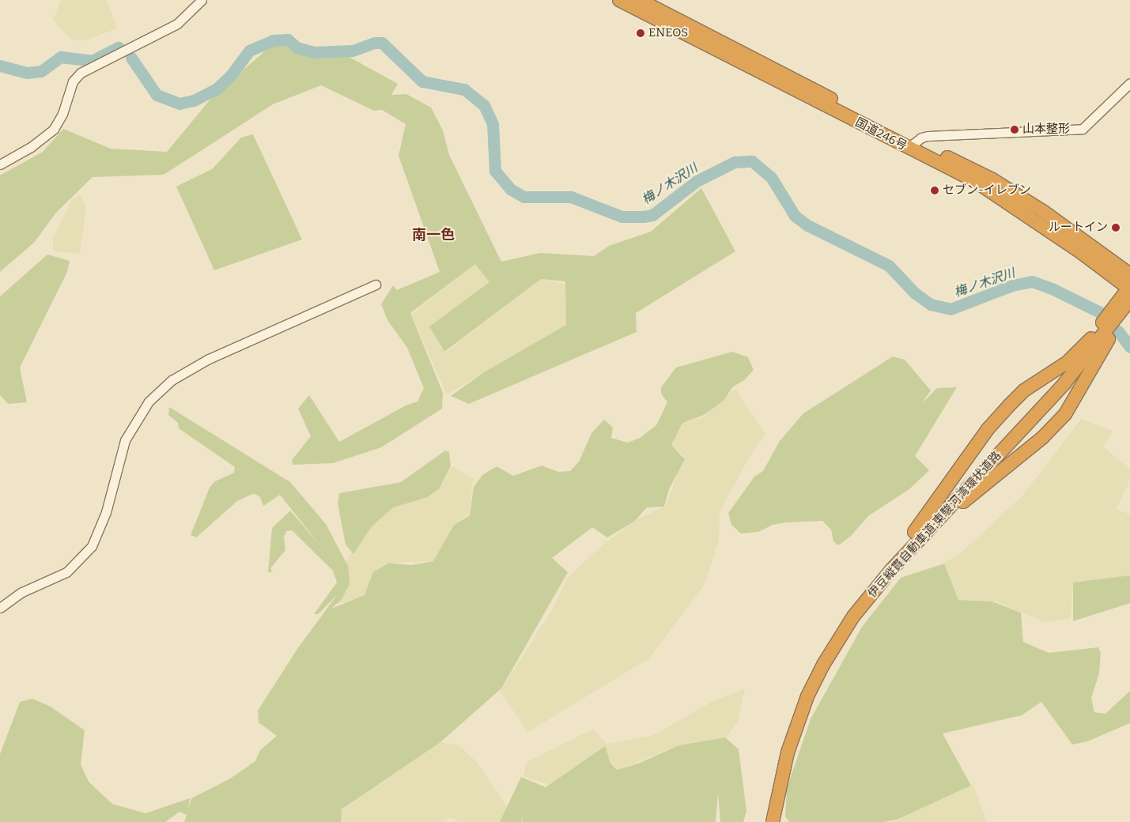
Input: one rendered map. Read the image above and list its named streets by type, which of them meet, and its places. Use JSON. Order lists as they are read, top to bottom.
{
  "streets": {
    "highway": ["国道246号", "伊豆縦貫自動車道;東駿河湾環状道路"]
  },
  "crossings": [
    ["国道246号", "伊豆縦貫自動車道;東駿河湾環状道路"]
  ],
  "districts": ["南一色"],
  "water": ["梅ノ木沢川"],
  "places": [
    "ENEOS",
    "山本整形",
    "セブン-イレブン",
    "ルートイン"
  ]
}
